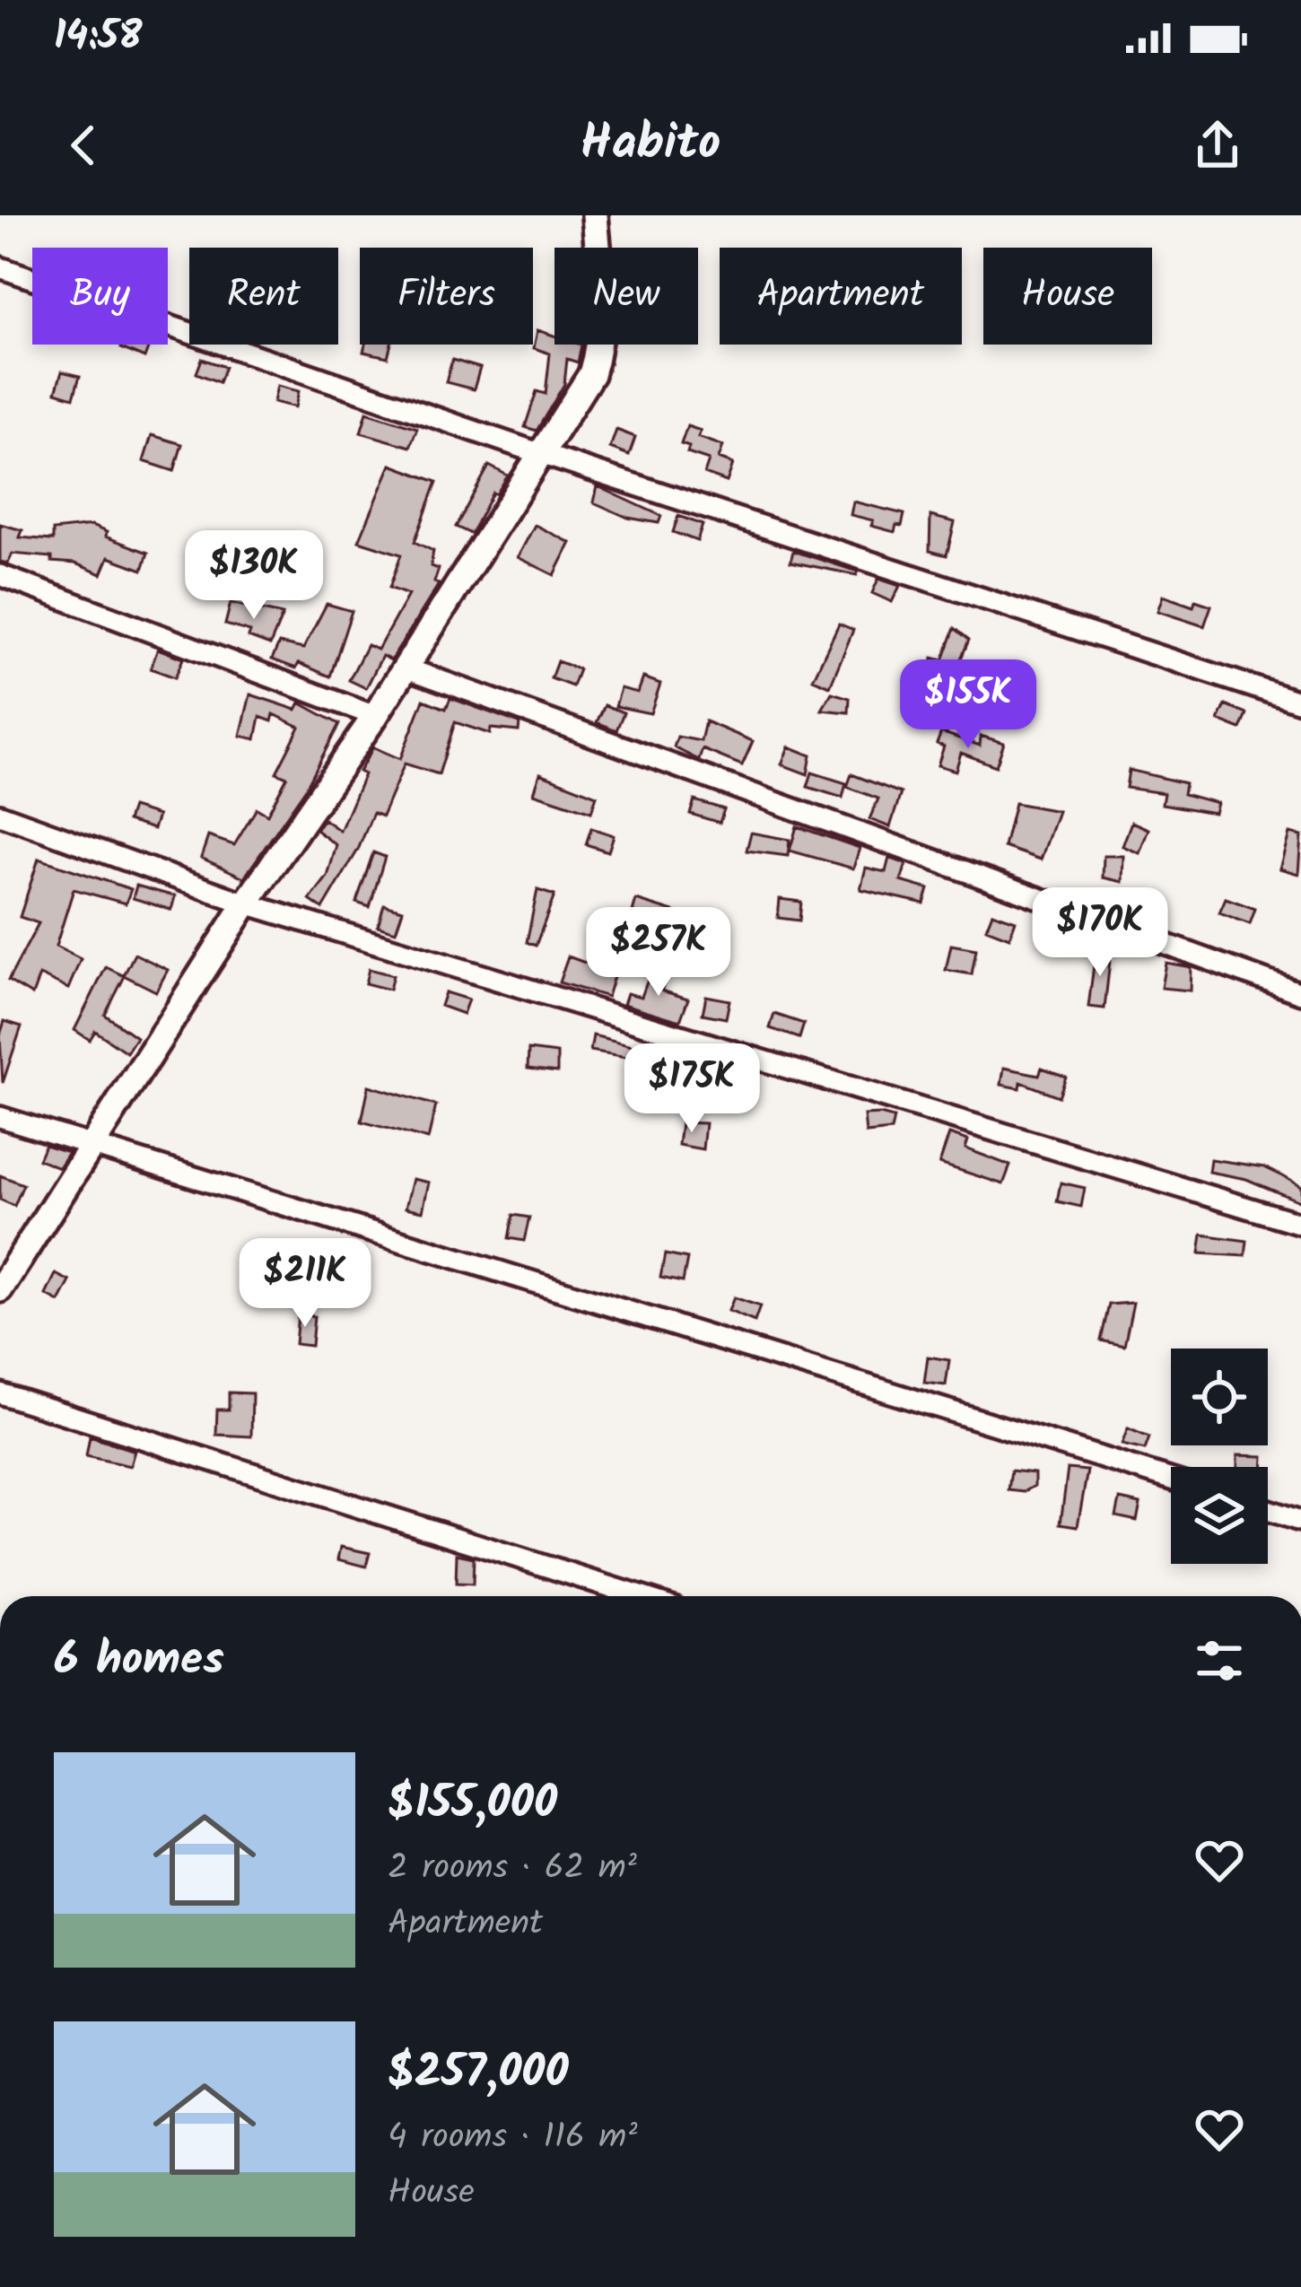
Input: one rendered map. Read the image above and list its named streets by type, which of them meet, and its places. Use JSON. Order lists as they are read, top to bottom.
{
  "page": {
    "status": "14:58",
    "header": "Habito",
    "chip": [
      "Buy",
      "Rent",
      "Filters",
      "New",
      "Apartment",
      "House"
    ],
    "price": [
      "$130K",
      "$155K",
      "$170K",
      "$257K",
      "$175K",
      "$211K"
    ],
    "heading": "6 homes",
    "list": [
      {
        "name": "$155,000",
        "note": "2 rooms · 62 m² · Apartment"
      },
      {
        "name": "$257,000",
        "note": "4 rooms · 116 m² · House"
      }
    ]
  }
}
